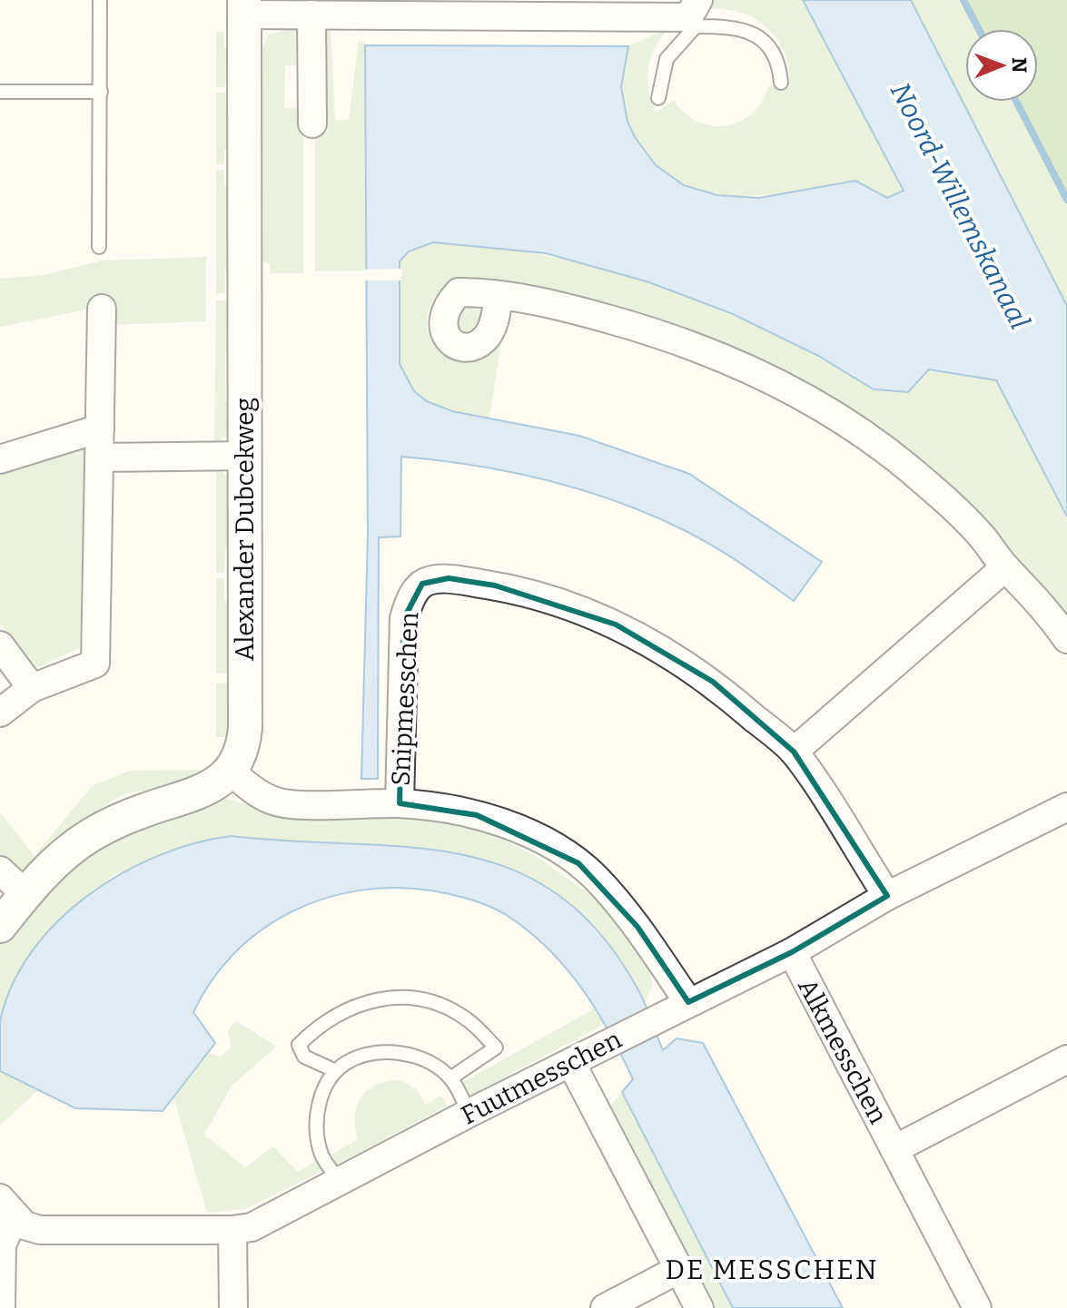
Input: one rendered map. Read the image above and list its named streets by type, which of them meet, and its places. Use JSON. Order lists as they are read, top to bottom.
{
  "streets": {
    "street": [
      "Alexander Dubcekweg",
      "Snipmesschen",
      "Alkmesschen",
      "Fuutmesschen"
    ]
  },
  "crossings": [
    ["Snipmesschen", "Fuutmesschen"],
    ["Alkmesschen", "Fuutmesschen"]
  ],
  "districts": ["DE MESSCHEN"],
  "water": ["Noord-Willemskanaal"],
  "north": "right"
}
